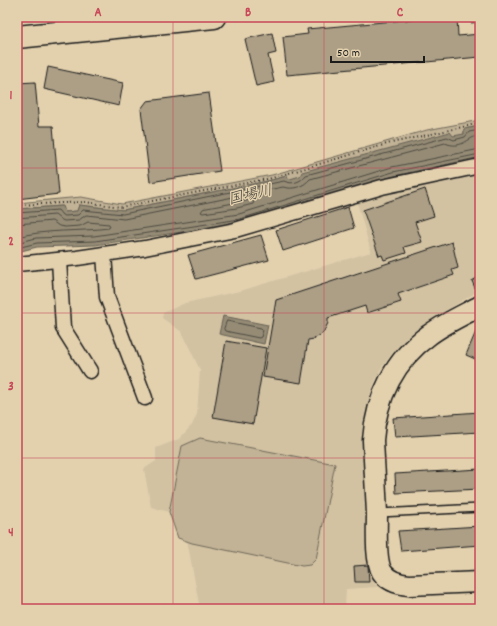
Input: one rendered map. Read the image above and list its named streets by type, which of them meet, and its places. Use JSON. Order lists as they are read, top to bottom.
{
  "water": ["国場川"],
  "scale_bar": "50 m",
  "grid": {
    "columns": ["A", "B", "C"],
    "rows": [
      "1",
      "2",
      "3",
      "4"
    ]
  }
}
